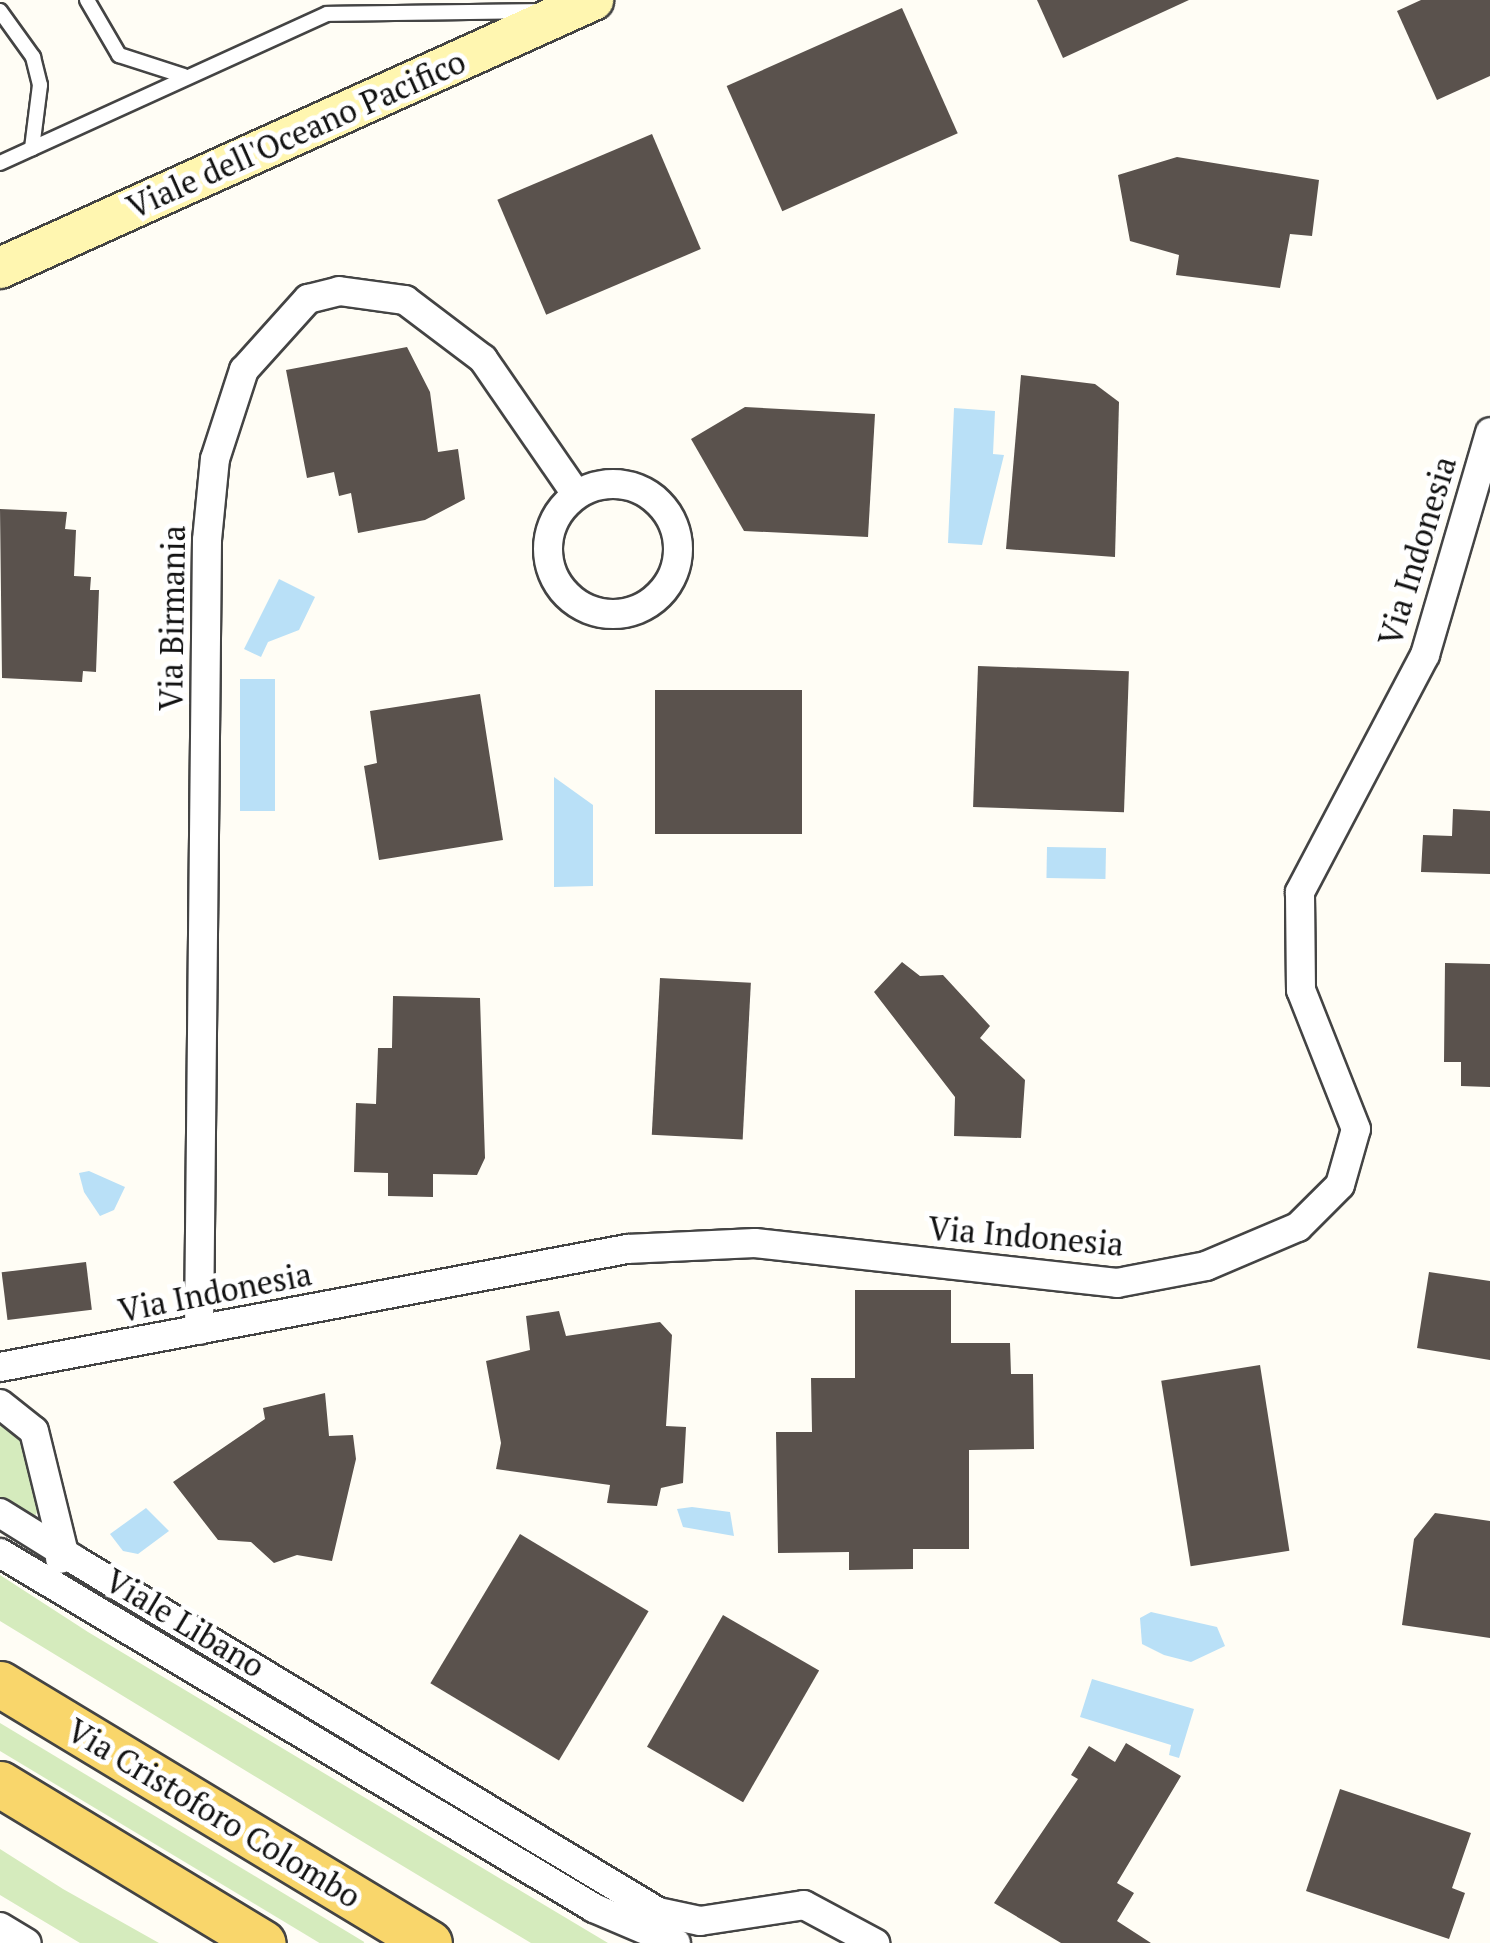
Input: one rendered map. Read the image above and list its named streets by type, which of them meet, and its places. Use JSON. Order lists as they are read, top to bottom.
{
  "streets": {
    "main road": ["Viale dell'Oceano Pacifico", "Via Cristoforo Colombo"],
    "street": ["Via Indonesia", "Via Birmania", "Viale Libano"]
  },
  "crossings": [
    ["Via Indonesia", "Via Birmania"]
  ]
}
